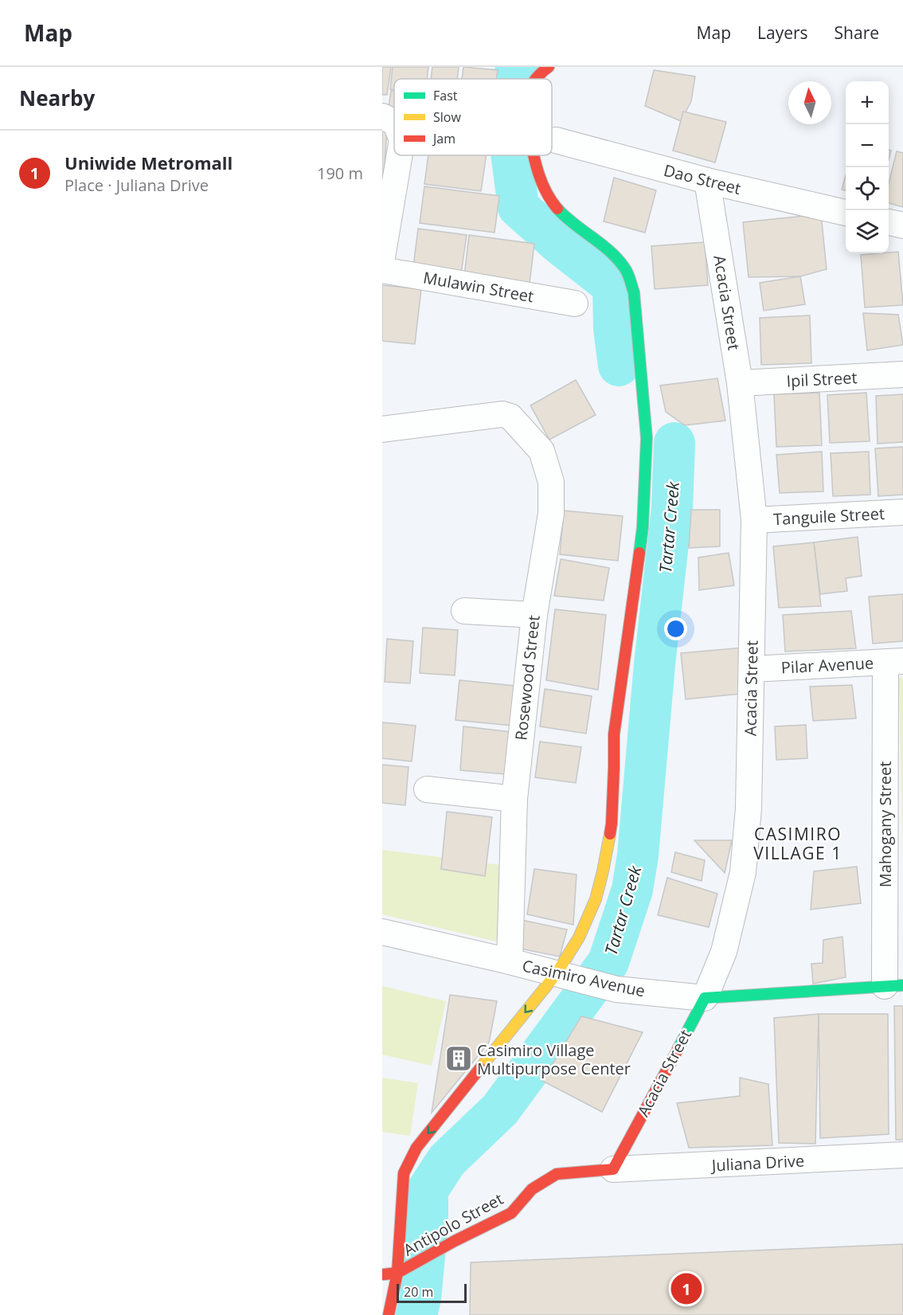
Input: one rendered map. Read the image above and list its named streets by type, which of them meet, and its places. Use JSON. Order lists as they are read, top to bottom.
{
  "streets": {
    "street": [
      "Dao Street",
      "Mulawin Street",
      "Acacia Street",
      "Ipil Street",
      "Tanguile Street",
      "Pilar Avenue",
      "Rosewood Street",
      "Mahogany Street",
      "Casimiro Avenue",
      "Juliana Drive",
      "Antipolo Street"
    ]
  },
  "crossings": [
    ["Dao Street", "Acacia Street"],
    ["Acacia Street", "Ipil Street"],
    ["Acacia Street", "Tanguile Street"],
    ["Acacia Street", "Pilar Avenue"],
    ["Acacia Street", "Casimiro Avenue"],
    ["Acacia Street", "Juliana Drive"],
    ["Acacia Street", "Antipolo Street"],
    ["Pilar Avenue", "Mahogany Street"],
    ["Rosewood Street", "Casimiro Avenue"],
    ["Mahogany Street", "Casimiro Avenue"],
    ["Juliana Drive", "Antipolo Street"]
  ],
  "districts": ["CASIMIRO VILLAGE 1"],
  "water": ["Tartar Creek"],
  "places": {
    "building": ["Casimiro Village Multipurpose Center"]
  },
  "legend": ["Fast", "Slow", "Jam"],
  "scale_bar": "20 m",
  "north": "top",
  "page": {
    "header": "Map",
    "nav": ["Map", "Layers", "Share"],
    "heading": "Nearby",
    "map_buttons": ["+", "−"],
    "list": [
      {
        "mark": "1",
        "name": "Uniwide Metromall",
        "note": "Place · Juliana Drive",
        "value": "190 m"
      }
    ],
    "pins": "1",
    "scale": "20 m"
  }
}
